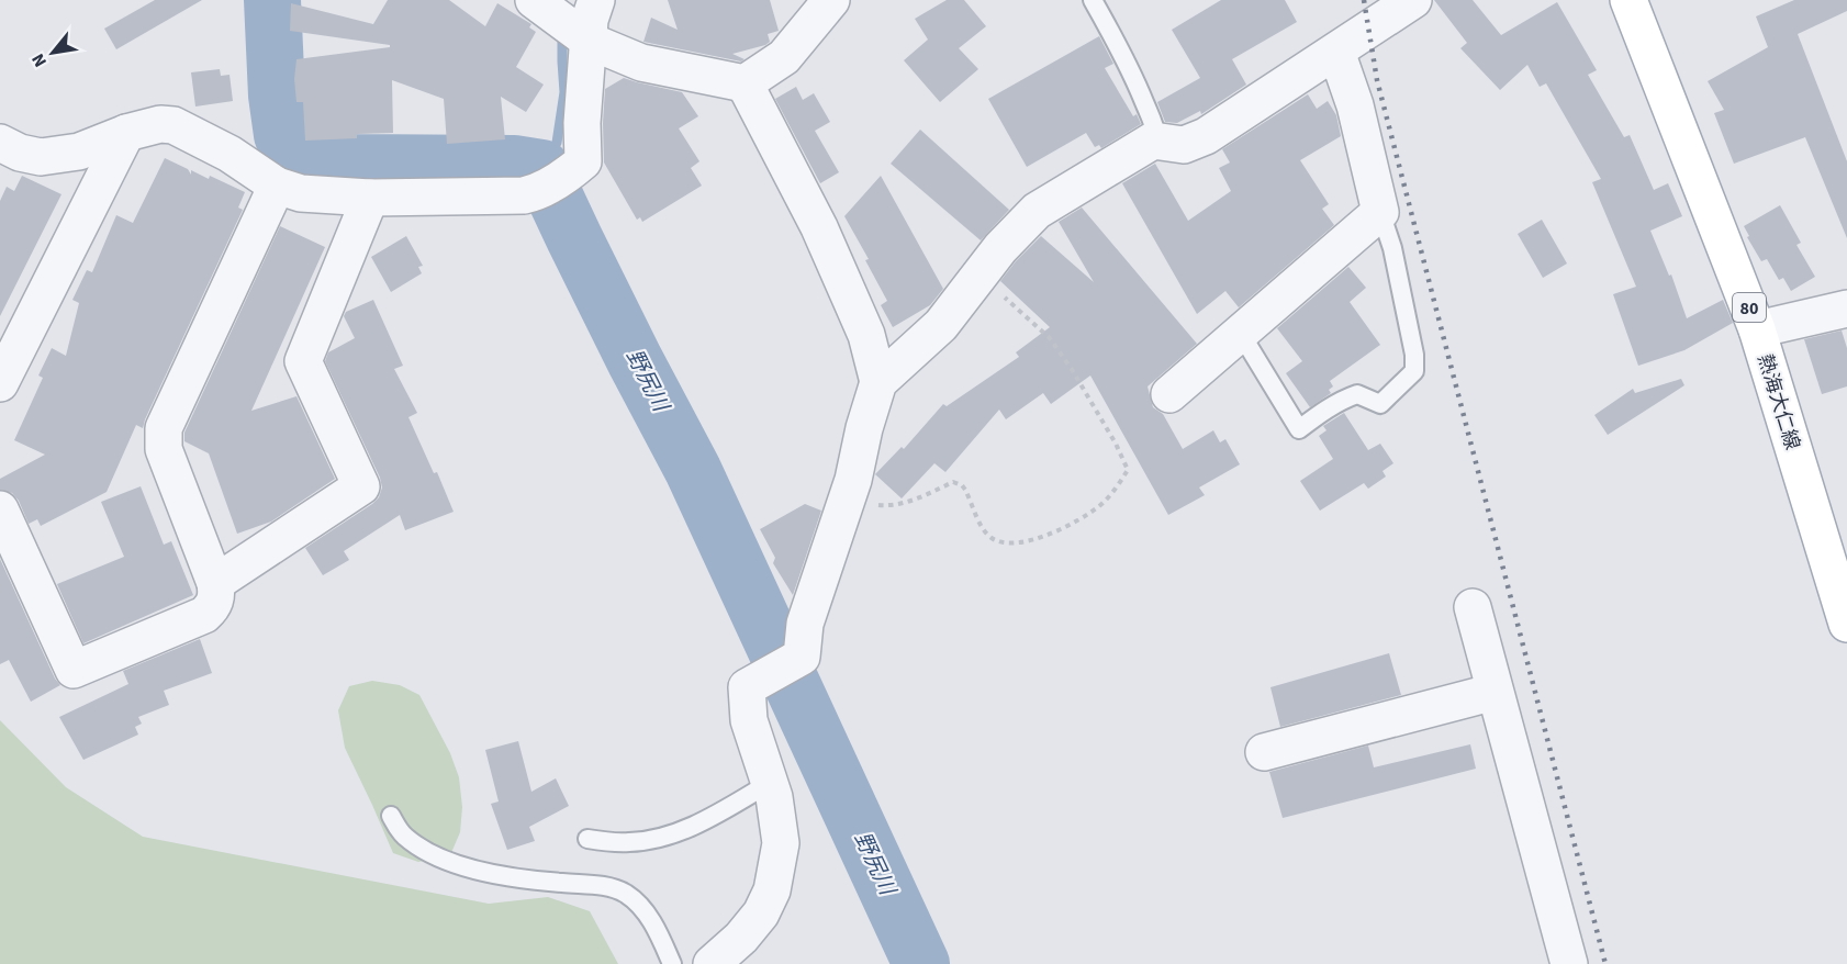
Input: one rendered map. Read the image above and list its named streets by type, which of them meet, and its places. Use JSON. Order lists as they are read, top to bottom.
{
  "streets": {
    "main road": ["80", "熱海大仁線"]
  },
  "water": ["野尻川"],
  "north": "bottom left"
}
